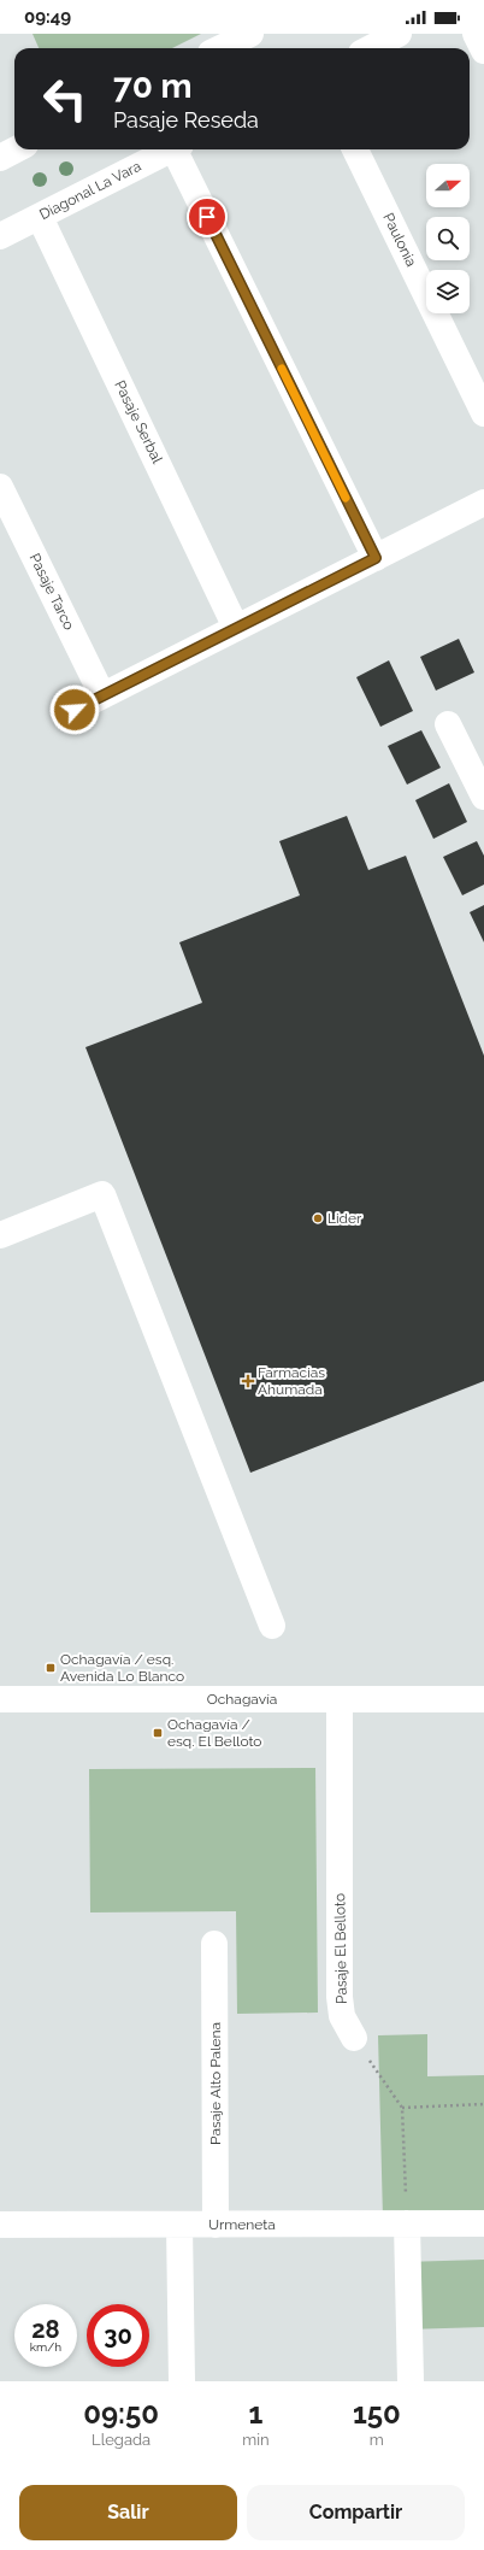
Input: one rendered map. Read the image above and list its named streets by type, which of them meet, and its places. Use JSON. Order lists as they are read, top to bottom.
{
  "streets": {
    "street": [
      "Diagonal La Vara",
      "Paulonia",
      "Pasaje Serbal",
      "Pasaje Tarco",
      "Ochagavía",
      "Pasaje El Belloto",
      "Pasaje Alto Palena",
      "Urmeneta"
    ]
  },
  "crossings": [
    ["Diagonal La Vara", "Pasaje Serbal"],
    ["Ochagavía", "Pasaje El Belloto"],
    ["Pasaje Alto Palena", "Urmeneta"]
  ],
  "places": {
    "other": ["Lider"],
    "health": ["Farmacias Ahumada"],
    "transit": ["Ochagavía / esq. Avenida Lo Blanco", "Ochagavía / esq. El Belloto"]
  },
  "north": "right",
  "page": {
    "status": "09:49",
    "turn": ["70 m", "Pasaje Reseda"],
    "speed": "28 km/h",
    "limit": "30",
    "eta": [
      "09:50",
      "Llegada",
      "1",
      "min",
      "150",
      "m"
    ],
    "buttons": ["Salir", "Compartir"]
  }
}
